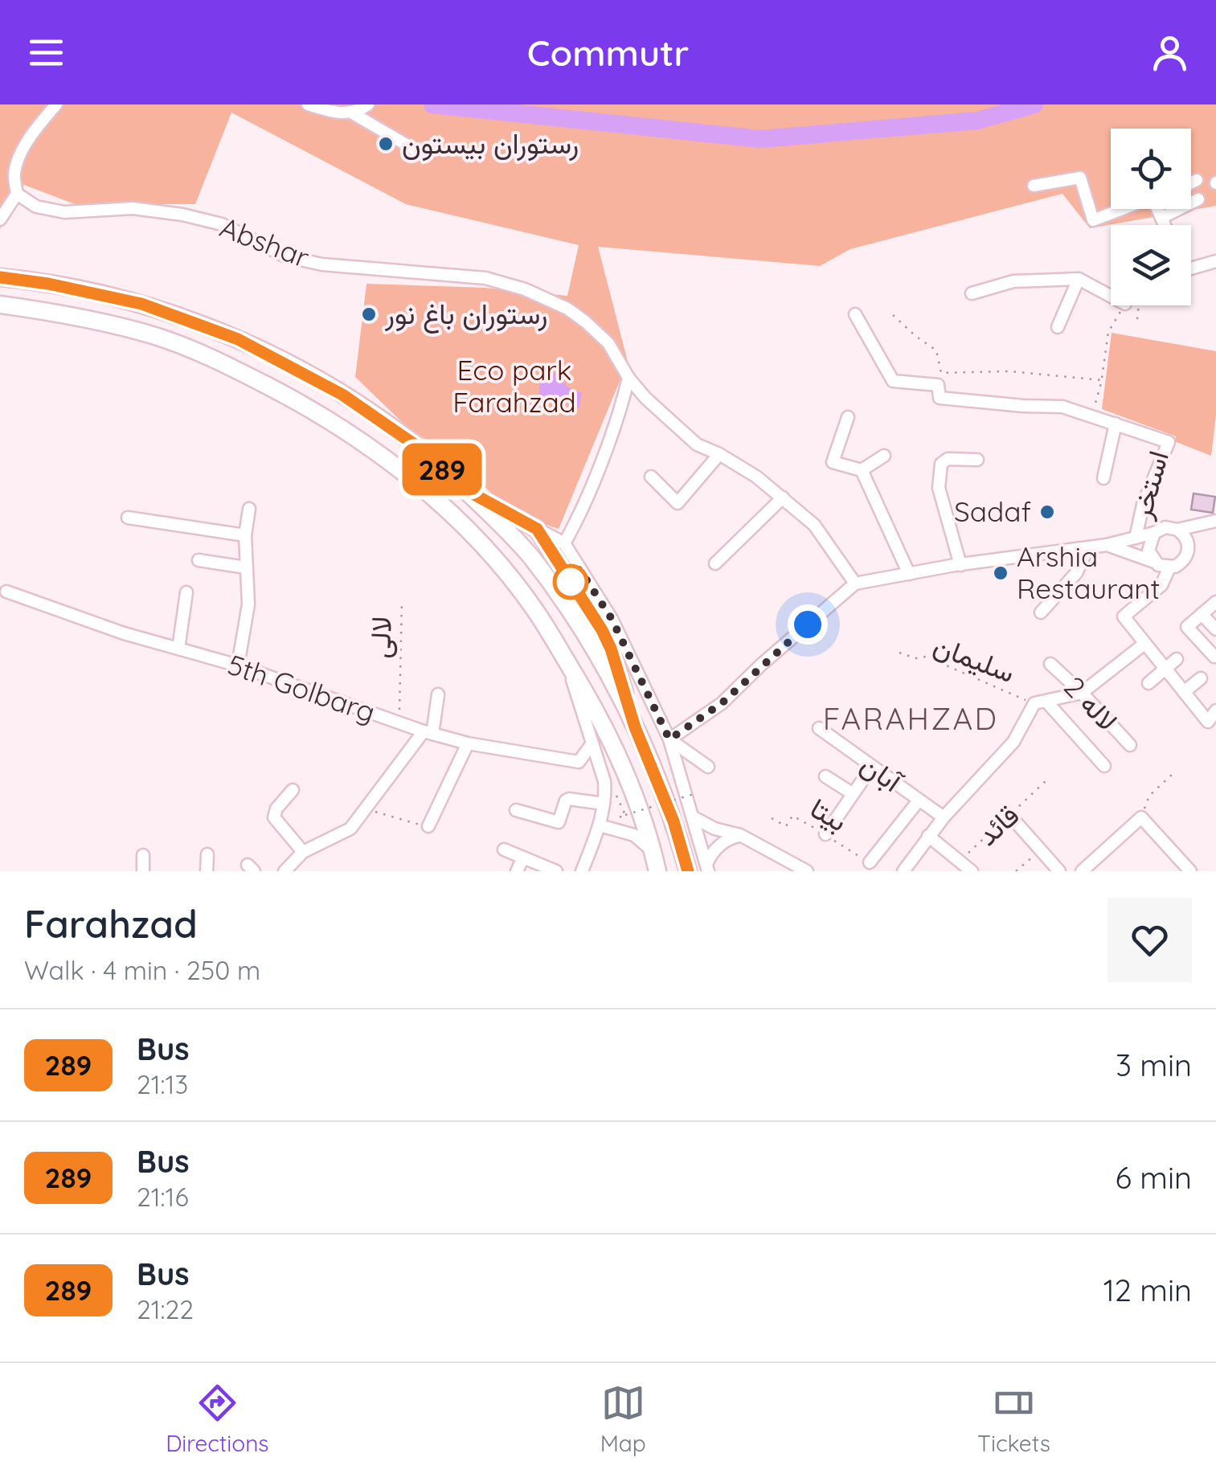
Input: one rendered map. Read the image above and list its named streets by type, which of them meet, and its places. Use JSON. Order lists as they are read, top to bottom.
{
  "streets": {
    "street": [
      "Abshar",
      "استخر",
      "5th Golbarg",
      "لاله 2",
      "آبان",
      "قائد"
    ],
    "path": ["لالی", "سلیمان", "بیتا"]
  },
  "crossings": [
    ["لالی", "5th Golbarg"]
  ],
  "districts": ["FARAHZAD"],
  "parks": ["Eco park Farahzad"],
  "places": [
    "رستوران بیستون",
    "رستوران باغ نور",
    "Sadaf",
    "Arshia Restaurant"
  ],
  "lines": ["bus line 289"],
  "page": {
    "header": "Commutr",
    "on_map": "289",
    "heading": ["Farahzad", "Walk · 4 min · 250 m"],
    "list": [
      {
        "mark": "289",
        "name": "Bus",
        "note": "21:13",
        "value": "3 min"
      },
      {
        "mark": "289",
        "name": "Bus",
        "note": "21:16",
        "value": "6 min"
      },
      {
        "mark": "289",
        "name": "Bus",
        "note": "21:22",
        "value": "12 min"
      }
    ],
    "tabs": ["Directions", "Map", "Tickets"]
  }
}
